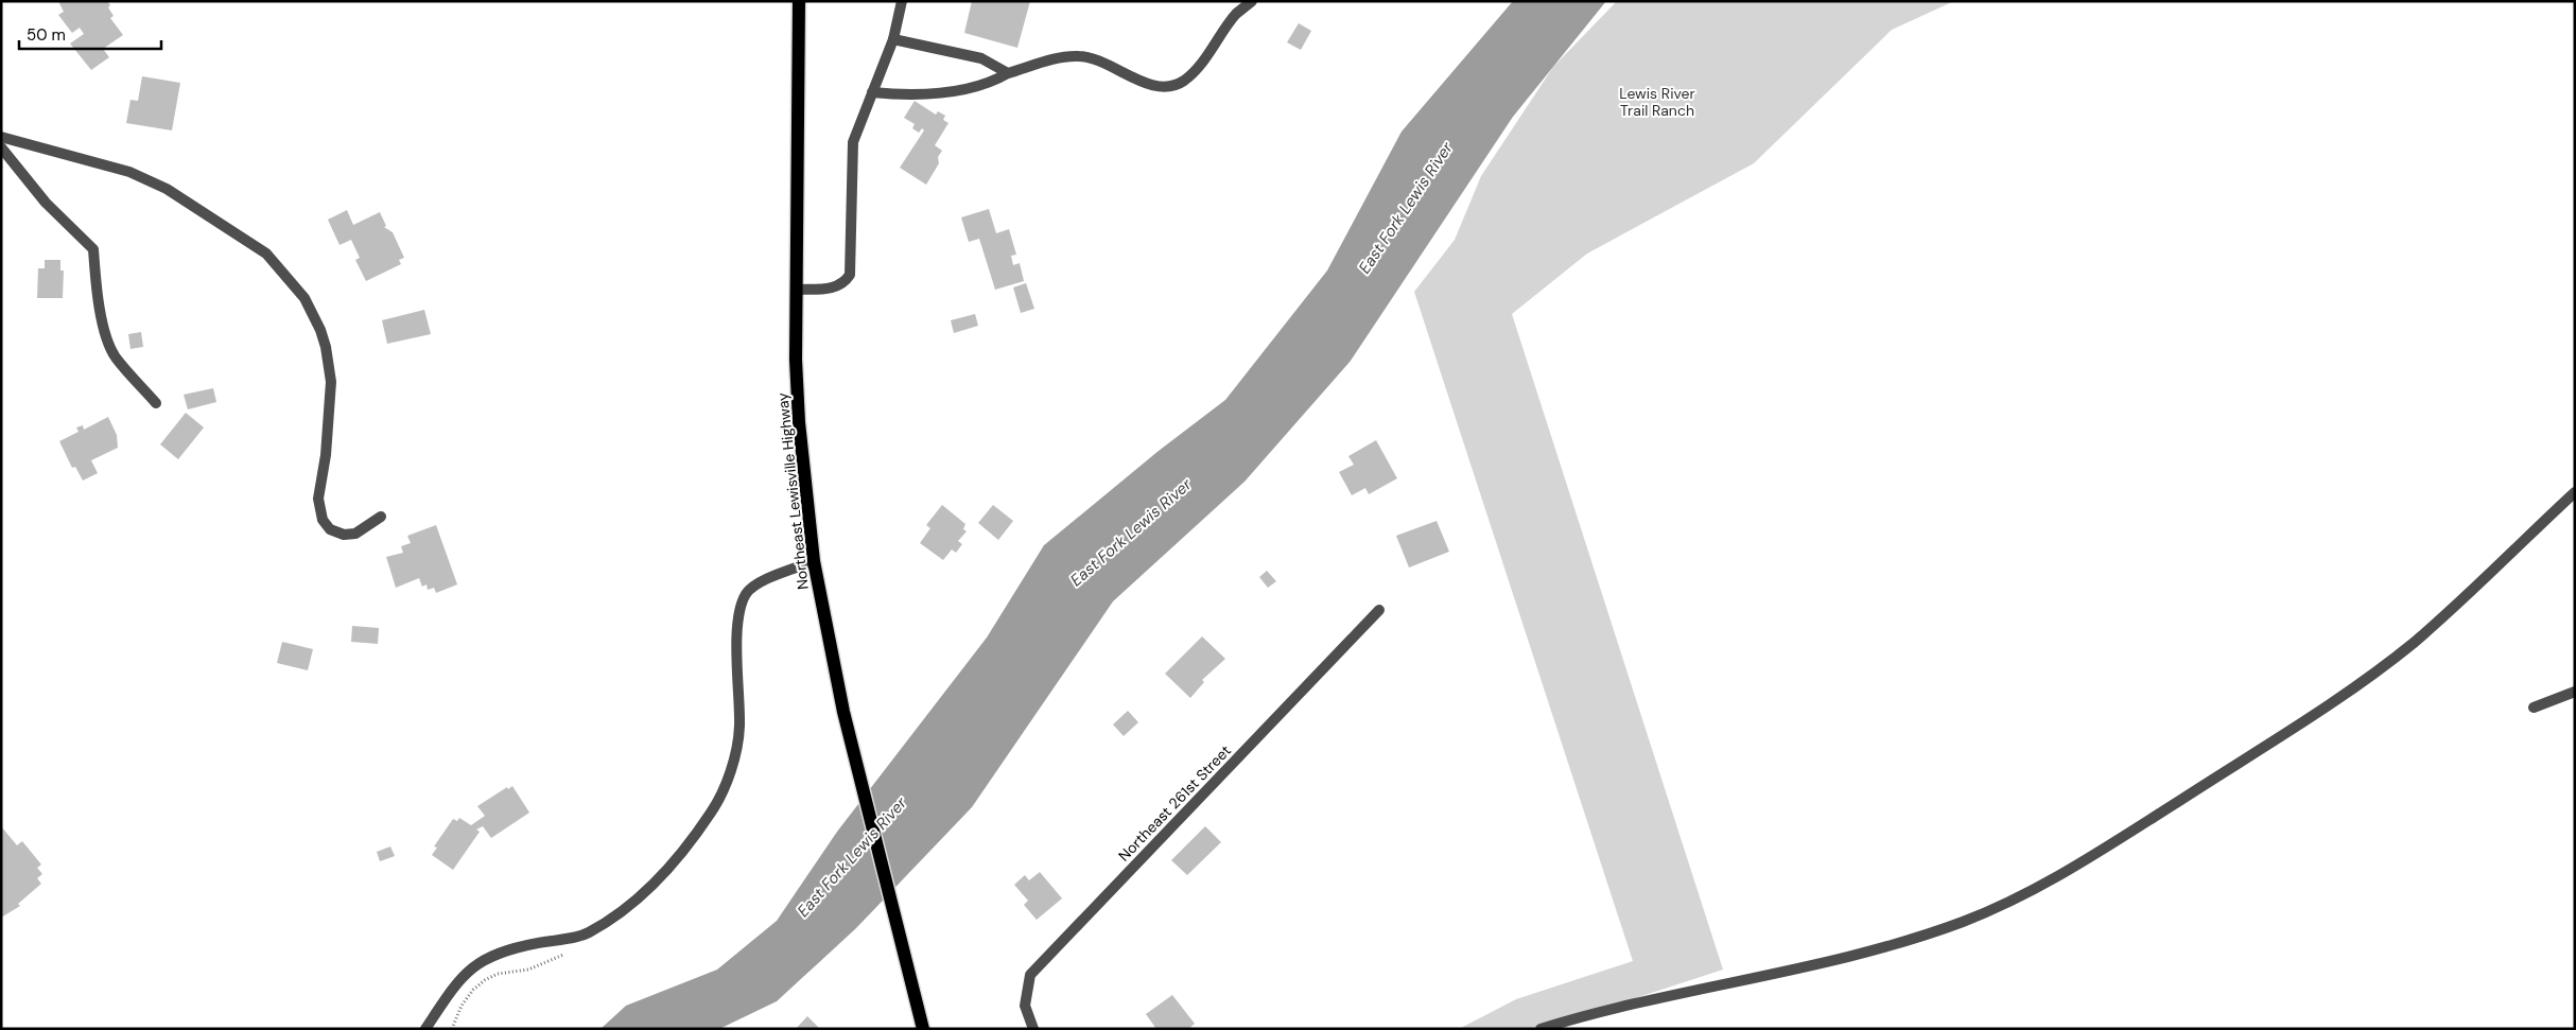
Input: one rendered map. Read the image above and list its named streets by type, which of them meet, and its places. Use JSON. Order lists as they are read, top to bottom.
{
  "streets": {
    "main road": ["Northeast Lewisville Highway"],
    "street": ["Northeast 261st Street"]
  },
  "water": ["East Fork Lewis River"],
  "parks": ["Lewis River Trail Ranch"],
  "scale_bar": "50 m"
}
